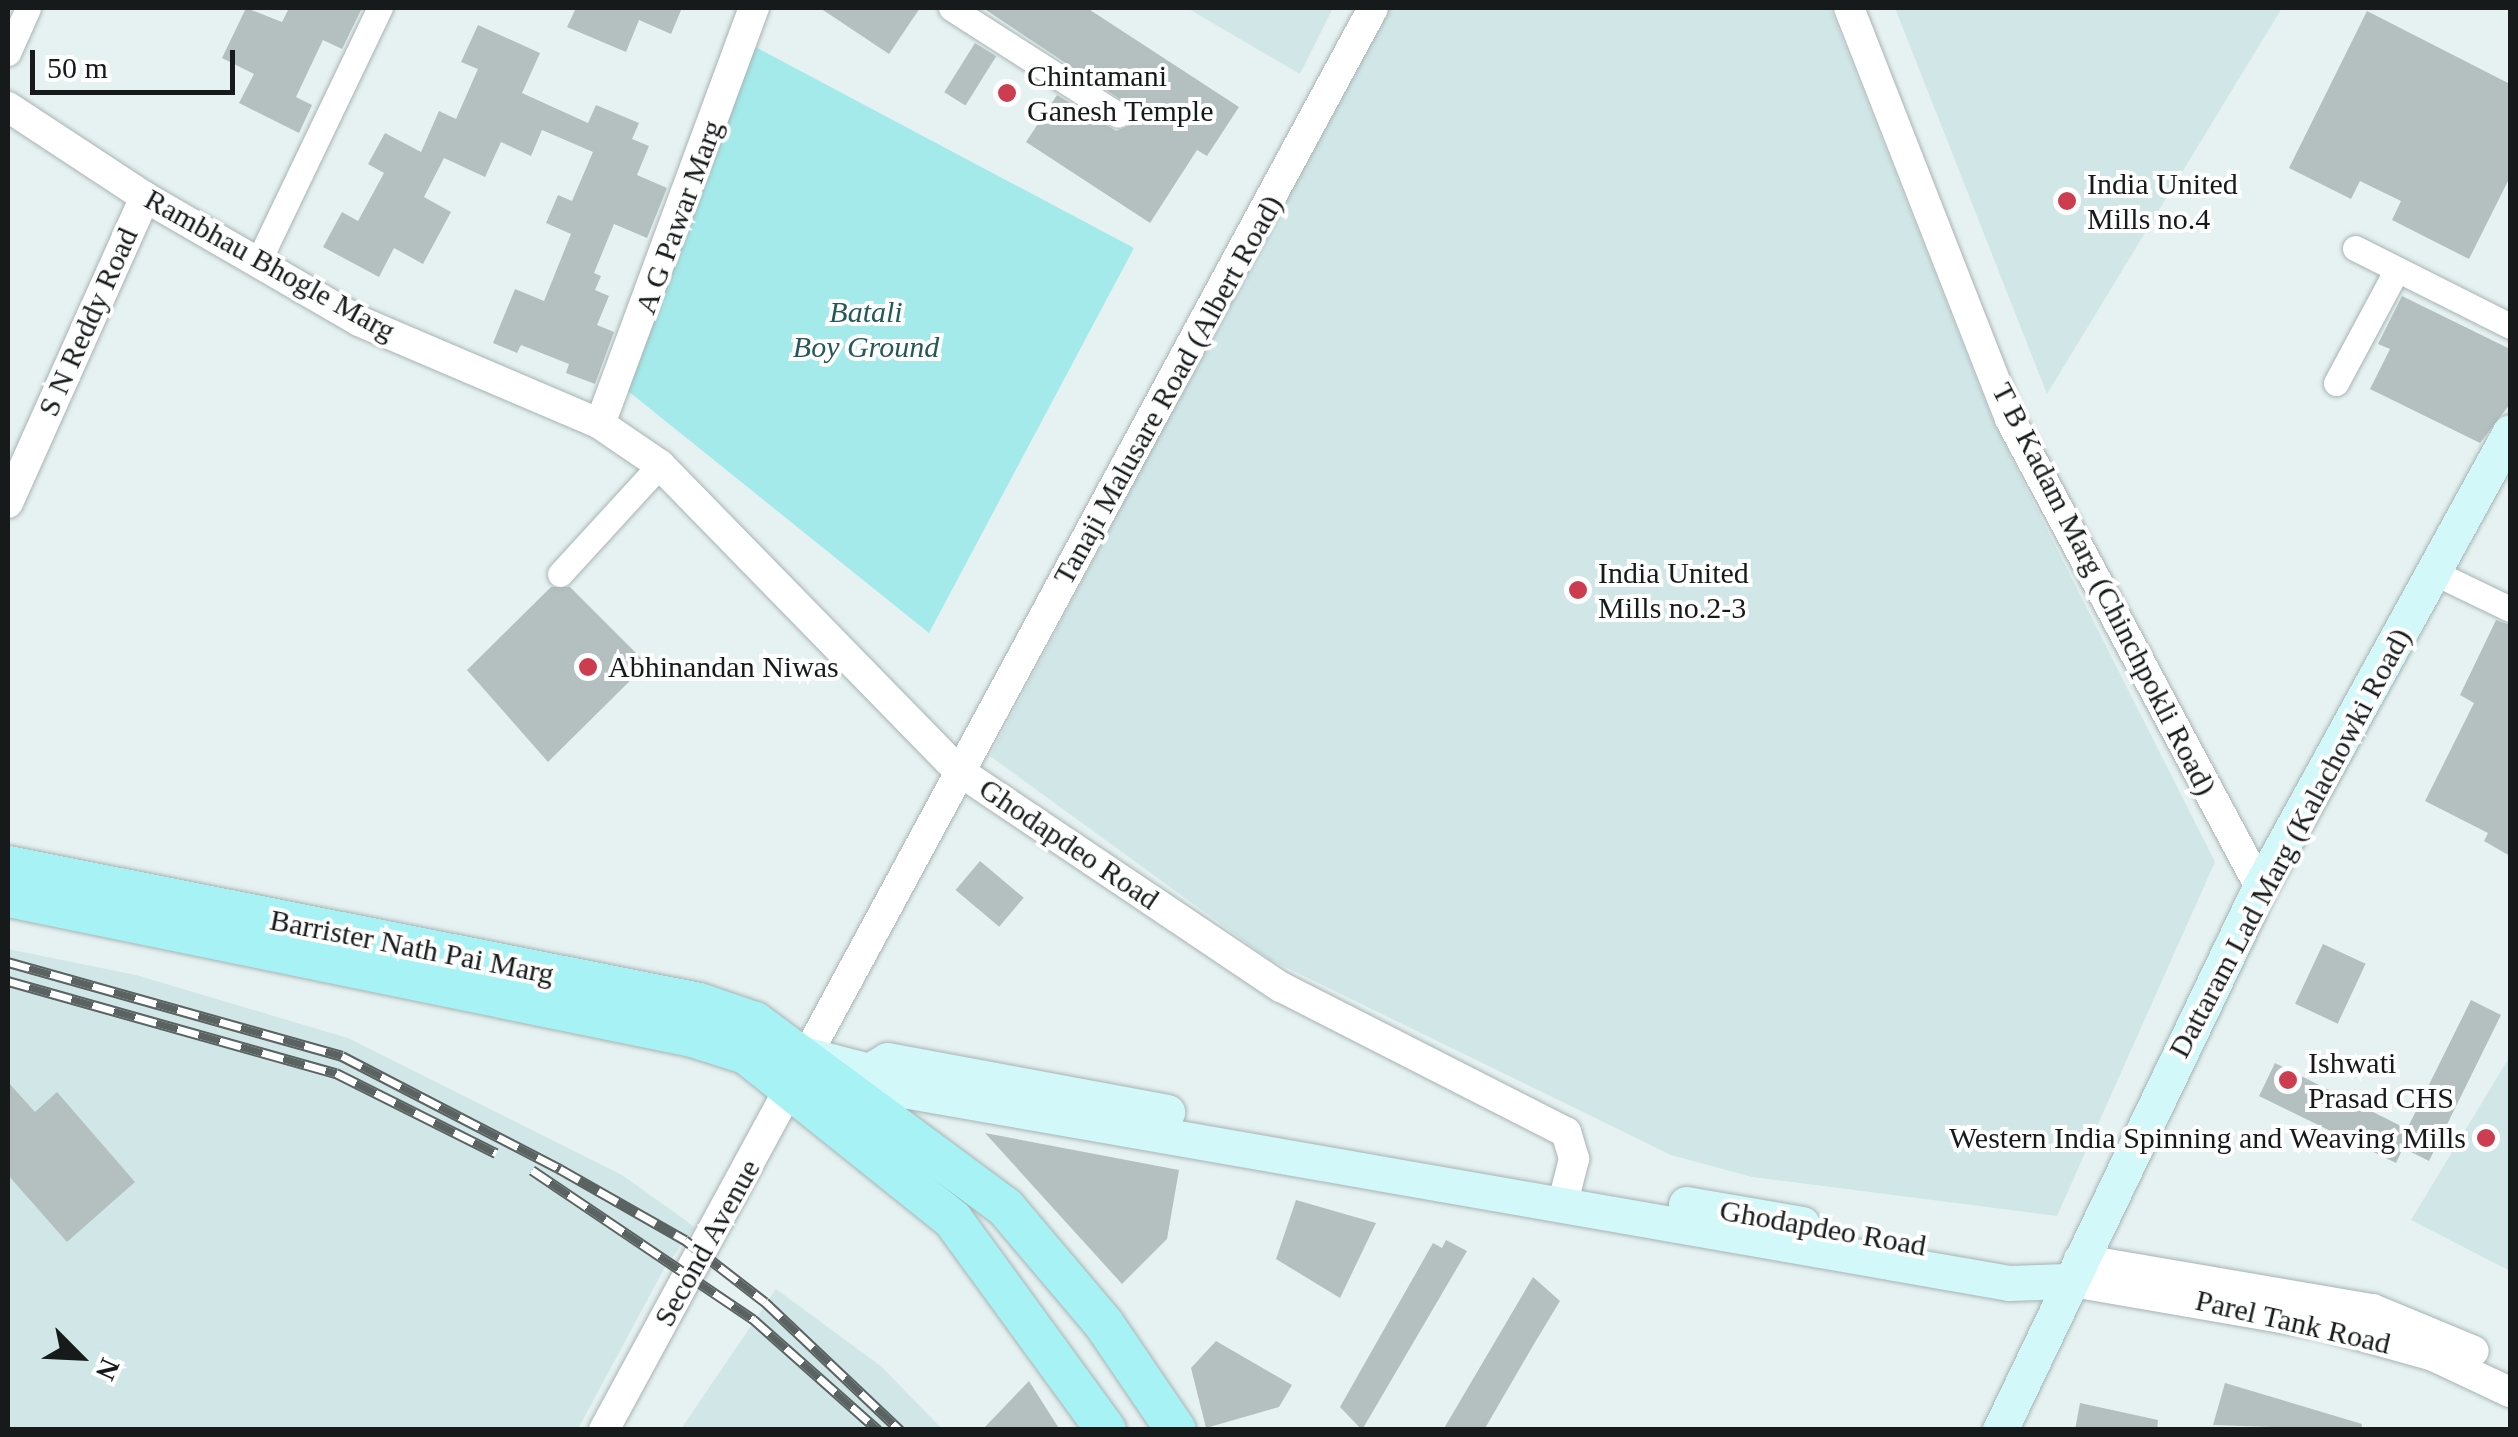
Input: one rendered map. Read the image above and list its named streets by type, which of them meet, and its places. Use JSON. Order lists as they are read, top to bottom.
{
  "streets": {
    "main road": ["Dattaram Lad Marg (Kalachowki Road)", "Ghodapdeo Road", "Barrister Nath Pai Marg"],
    "street": [
      "A G Pawar Marg",
      "Rambhau Bhogle Marg",
      "S N Reddy Road",
      "Tanaji Malusare Road (Albert Road)",
      "T B Kadam Marg (Chinchpokli Road)",
      "Second Avenue",
      "Parel Tank Road"
    ]
  },
  "crossings": [
    ["A G Pawar Marg", "Rambhau Bhogle Marg"],
    ["A G Pawar Marg", "Ghodapdeo Road"],
    ["Rambhau Bhogle Marg", "S N Reddy Road"],
    ["Rambhau Bhogle Marg", "Ghodapdeo Road"],
    ["Tanaji Malusare Road (Albert Road)", "Ghodapdeo Road"],
    ["Tanaji Malusare Road (Albert Road)", "Barrister Nath Pai Marg"],
    ["Tanaji Malusare Road (Albert Road)", "Second Avenue"],
    ["T B Kadam Marg (Chinchpokli Road)", "Dattaram Lad Marg (Kalachowki Road)"],
    ["Dattaram Lad Marg (Kalachowki Road)", "Ghodapdeo Road"],
    ["Dattaram Lad Marg (Kalachowki Road)", "Parel Tank Road"],
    ["Ghodapdeo Road", "Barrister Nath Pai Marg"],
    ["Ghodapdeo Road", "Second Avenue"],
    ["Ghodapdeo Road", "Parel Tank Road"],
    ["Barrister Nath Pai Marg", "Second Avenue"]
  ],
  "parks": ["Batali Boy Ground"],
  "places": [
    "Chintamani Ganesh Temple",
    "India United Mills no.4",
    "India United Mills no.2-3",
    "Abhinandan Niwas",
    "Ishwati Prasad CHS",
    "Western India Spinning and Weaving Mills"
  ],
  "scale_bar": "50 m",
  "north": "bottom right"
}
